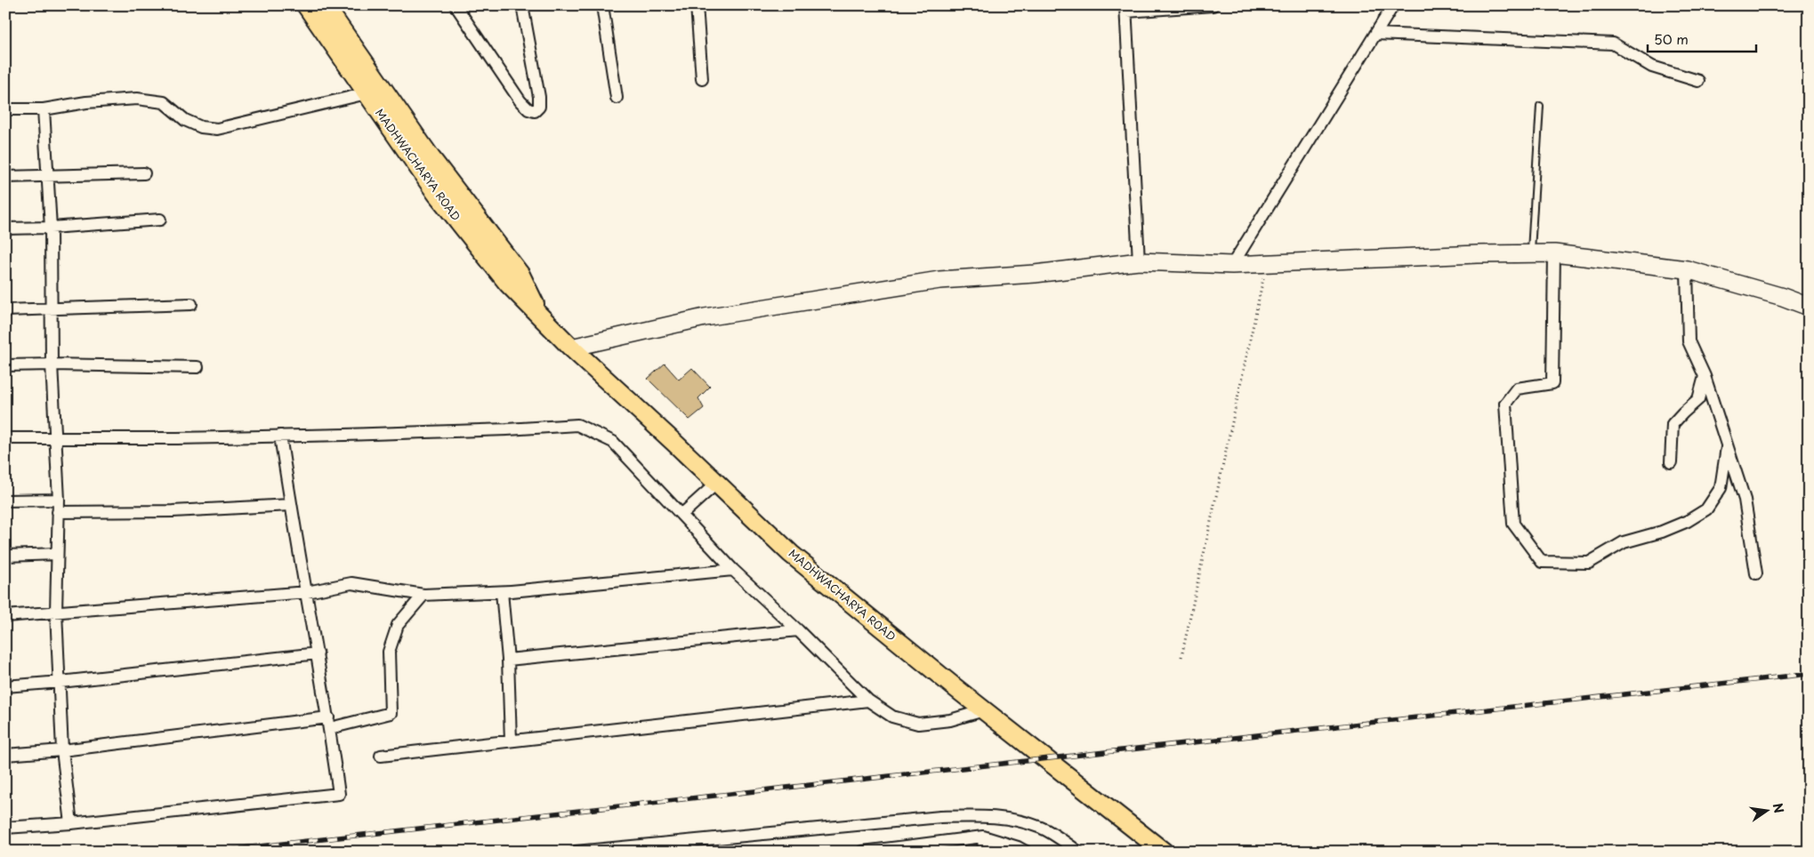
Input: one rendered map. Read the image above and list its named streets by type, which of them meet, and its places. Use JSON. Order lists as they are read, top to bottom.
{
  "streets": {
    "main road": ["MADHWACHARYA ROAD"]
  },
  "scale_bar": "50 m",
  "north": "right"
}
